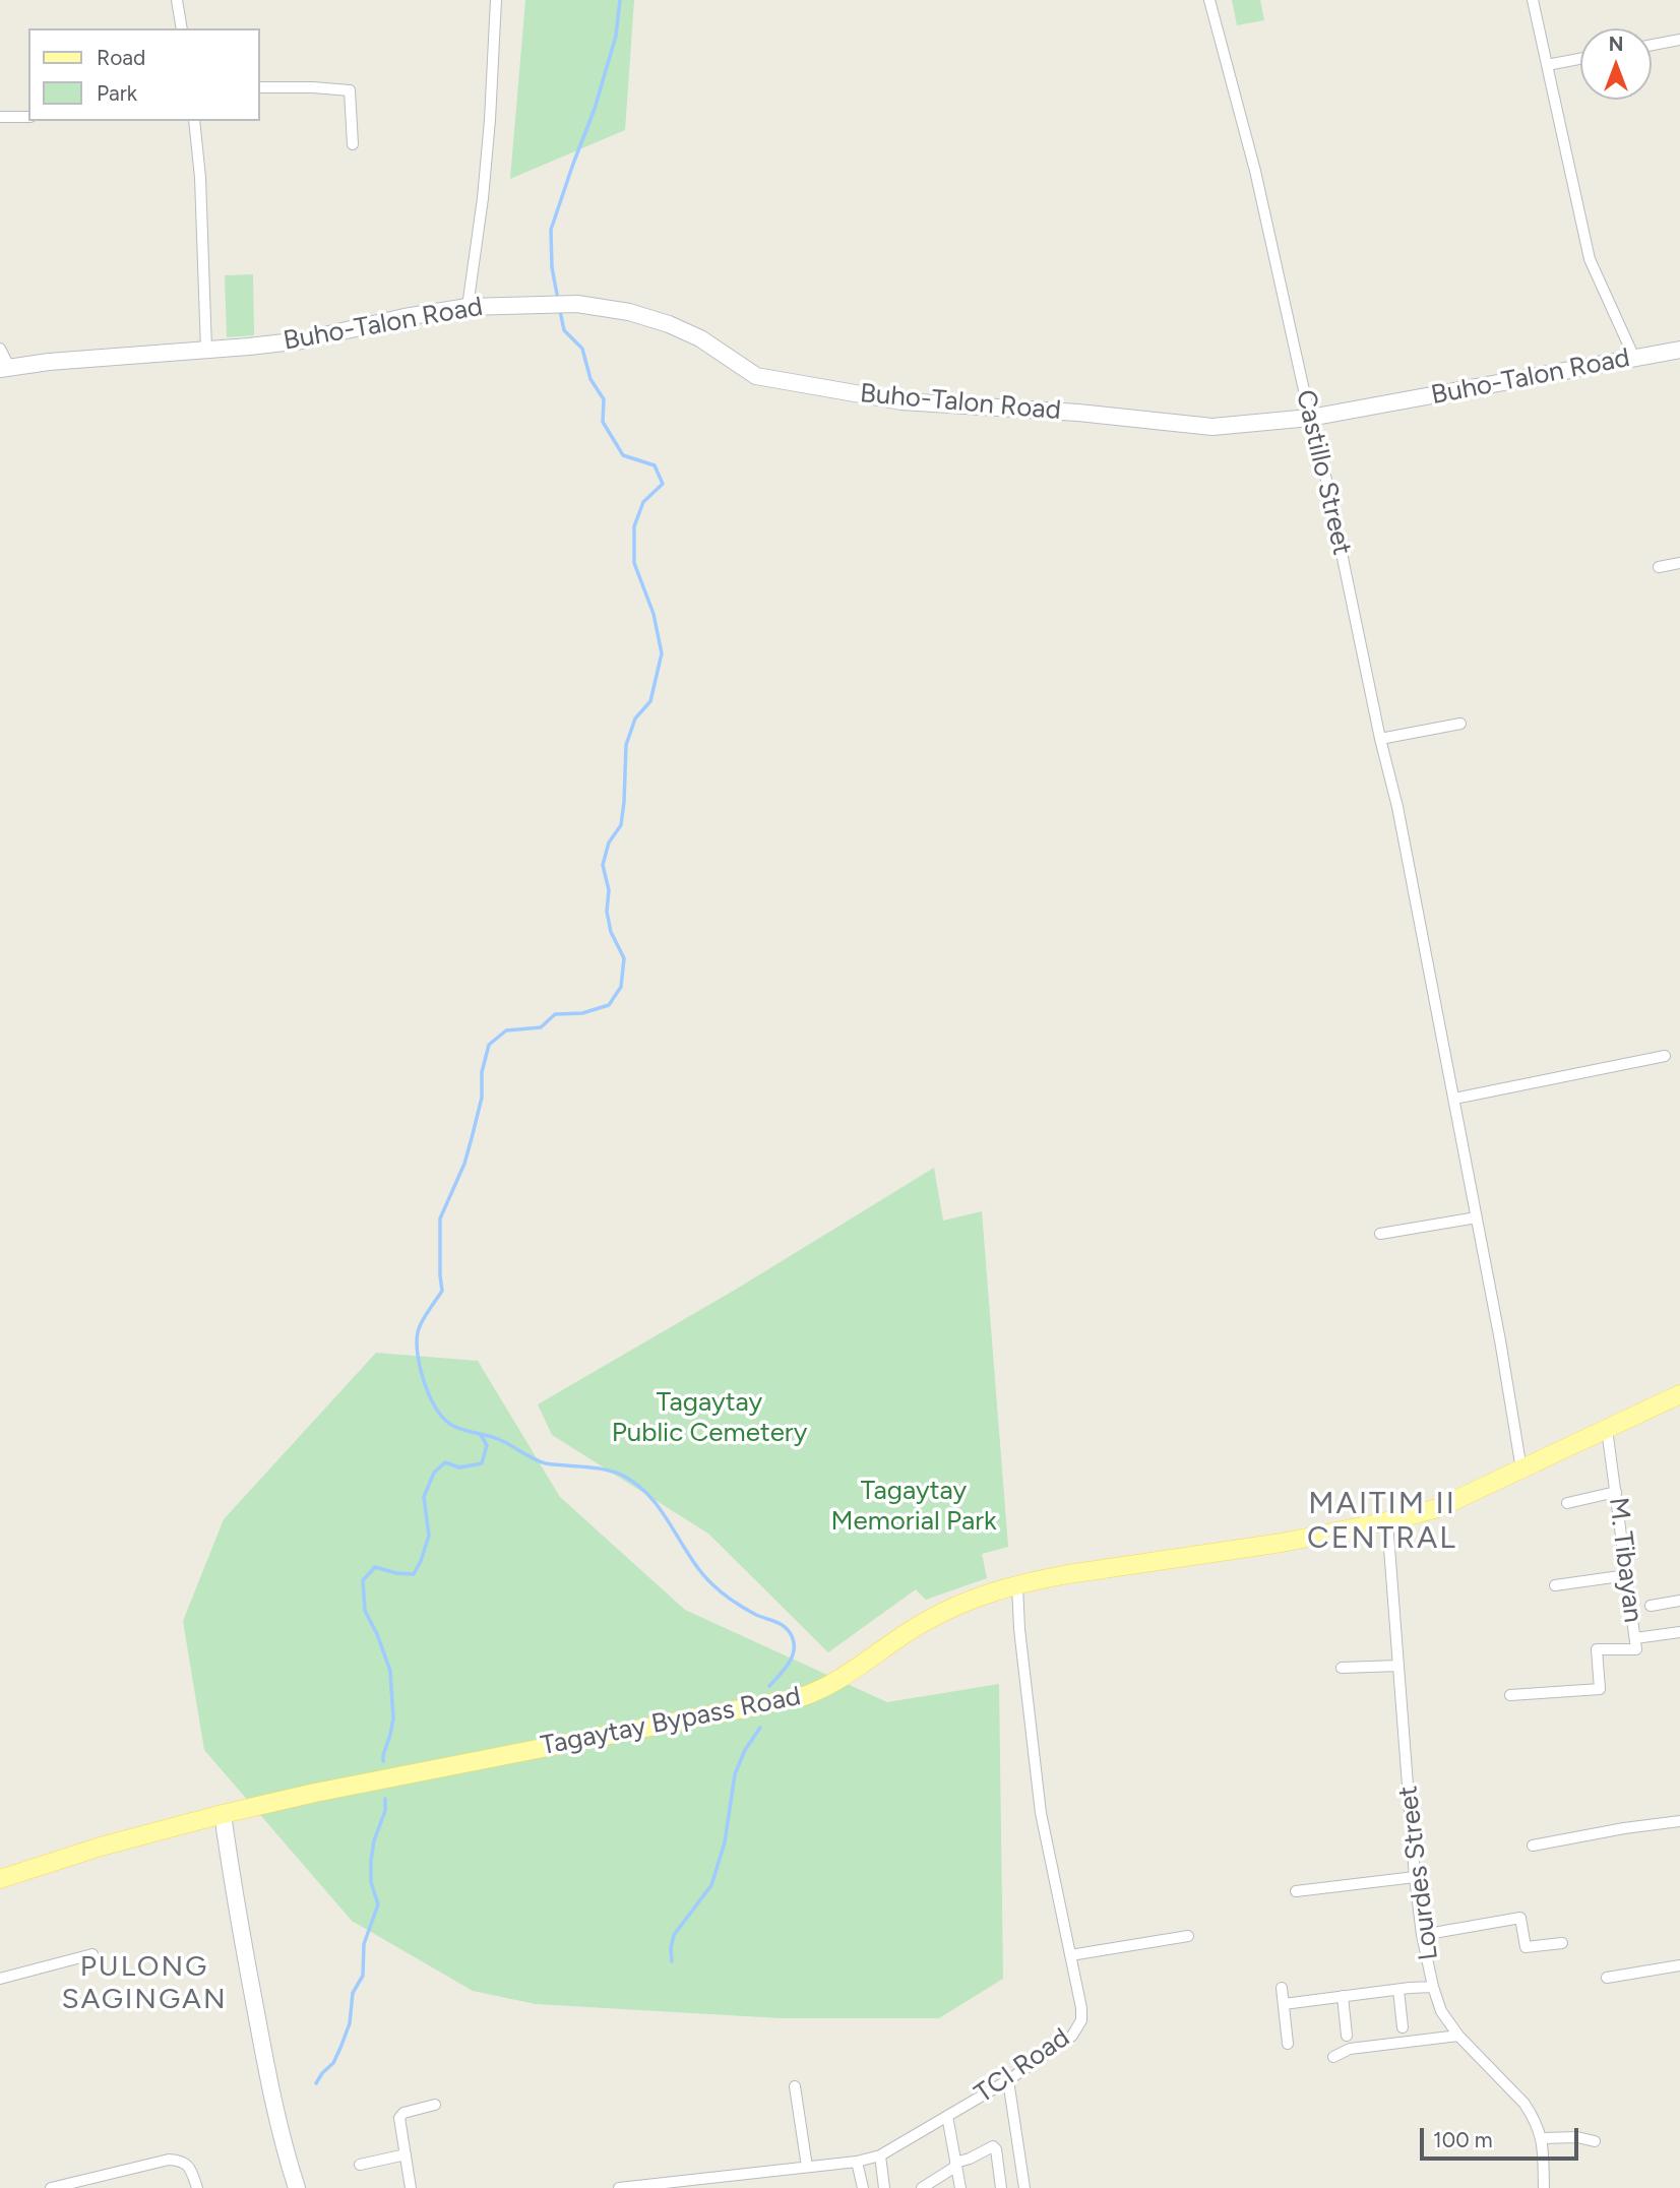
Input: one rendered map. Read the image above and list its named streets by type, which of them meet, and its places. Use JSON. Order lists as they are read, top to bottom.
{
  "streets": {
    "main road": ["Tagaytay Bypass Road"],
    "street": [
      "Buho-Talon Road",
      "Castillo Street",
      "M. Tibayan",
      "Lourdes Street",
      "TCI Road"
    ]
  },
  "crossings": [
    ["Buho-Talon Road", "Castillo Street"],
    ["Castillo Street", "Tagaytay Bypass Road"],
    ["M. Tibayan", "Tagaytay Bypass Road"],
    ["Tagaytay Bypass Road", "Lourdes Street"],
    ["Tagaytay Bypass Road", "TCI Road"]
  ],
  "districts": ["MAITIM II CENTRAL", "PULONG SAGINGAN"],
  "parks": ["Tagaytay Public Cemetery", "Tagaytay Memorial Park"],
  "legend": ["Road", "Park"],
  "scale_bar": "100 m",
  "north": "top"
}
